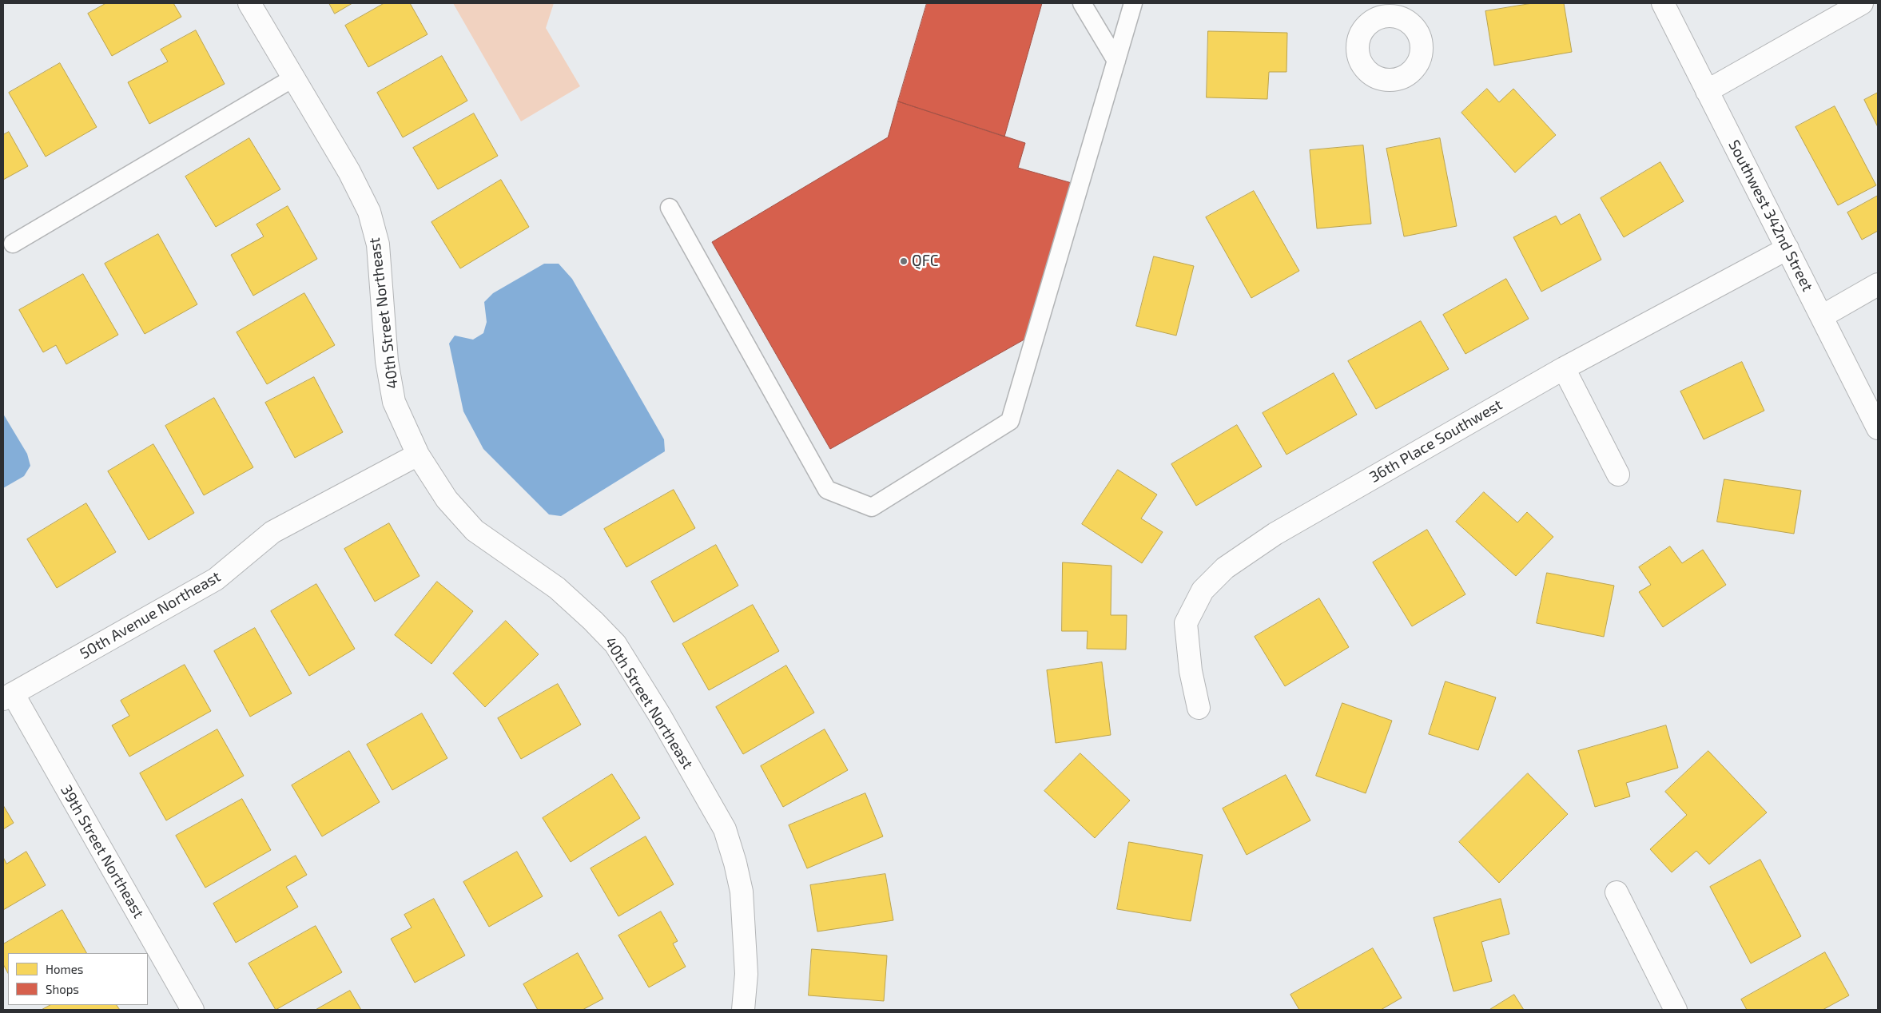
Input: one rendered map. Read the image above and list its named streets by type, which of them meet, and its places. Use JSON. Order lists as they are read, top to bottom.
{
  "streets": {
    "street": [
      "Southwest 342nd Street",
      "40th Street Northeast",
      "36th Place Southwest",
      "50th Avenue Northeast",
      "39th Street Northeast"
    ]
  },
  "crossings": [
    ["Southwest 342nd Street", "36th Place Southwest"],
    ["40th Street Northeast", "50th Avenue Northeast"],
    ["50th Avenue Northeast", "39th Street Northeast"]
  ],
  "places": ["QFC"],
  "legend": ["Homes", "Shops"]
}
